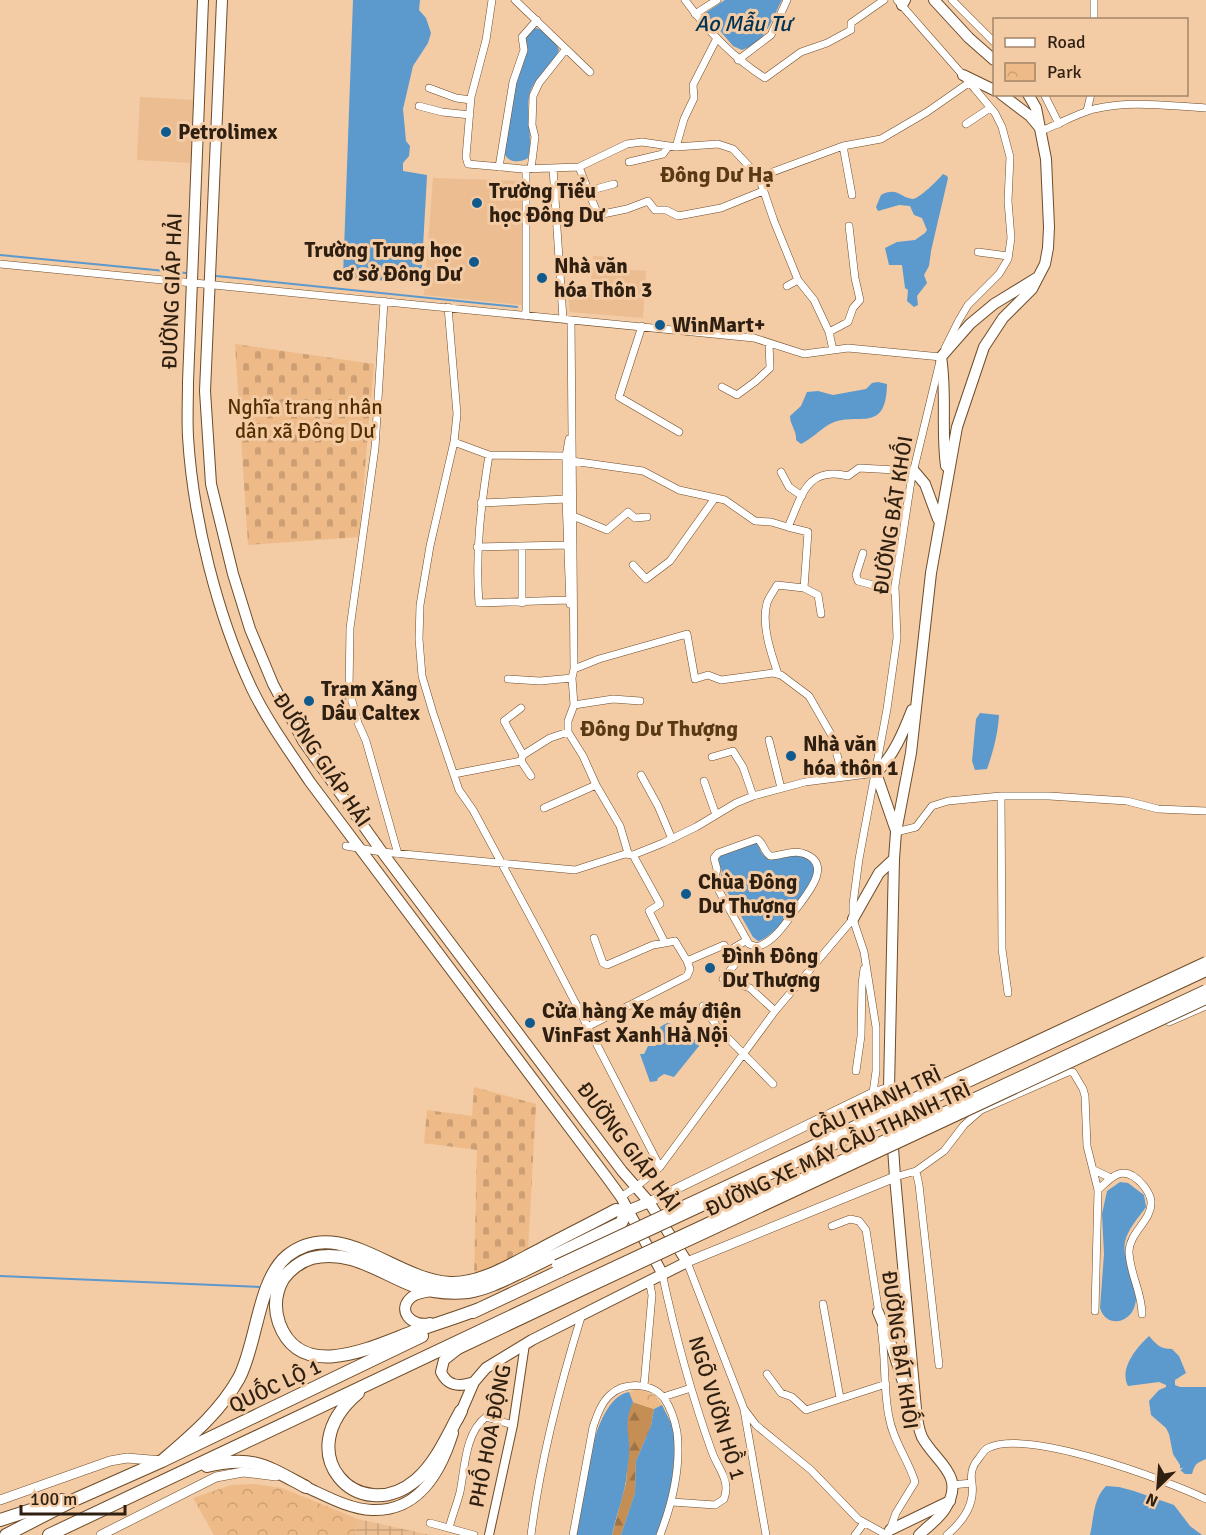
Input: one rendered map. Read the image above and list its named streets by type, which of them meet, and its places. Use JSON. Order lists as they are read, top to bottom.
{
  "streets": {
    "highway": ["CẦU THANH TRÌ", "QUỐC LỘ 1"],
    "main road": ["ĐƯỜNG GIÁP HẢI", "ĐƯỜNG XE MÁY CẦU THANH TRÌ"],
    "street": ["ĐƯỜNG BÁT KHỐI", "NGÕ VƯỜN HỒ 1", "PHỐ HOA ĐỘNG"]
  },
  "crossings": [
    ["ĐƯỜNG GIÁP HẢI", "NGÕ VƯỜN HỒ 1"],
    ["CẦU THANH TRÌ", "ĐƯỜNG XE MÁY CẦU THANH TRÌ"],
    ["CẦU THANH TRÌ", "QUỐC LỘ 1"],
    ["ĐƯỜNG XE MÁY CẦU THANH TRÌ", "QUỐC LỘ 1"]
  ],
  "districts": ["Đông Dư Hạ", "Đông Dư Thượng"],
  "water": ["Ao Mẫu Tư"],
  "parks": ["Nghĩa trang nhân dân xã Đông Dư"],
  "places": [
    "Petrolimex",
    "Trường Tiểu học Đông Dư",
    "Trường Trung học cơ sở Đông Dư",
    "Nhà văn hóa Thôn 3",
    "WinMart+",
    "Trạm Xăng Dầu Caltex",
    "Nhà văn hóa thôn 1",
    "Chùa Đông Dư Thượng",
    "Đình Đông Dư Thượng",
    "Cửa hàng Xe máy điện VinFast Xanh Hà Nội"
  ],
  "legend": ["Road", "Park"],
  "scale_bar": "100 m",
  "north": "bottom left"
}
